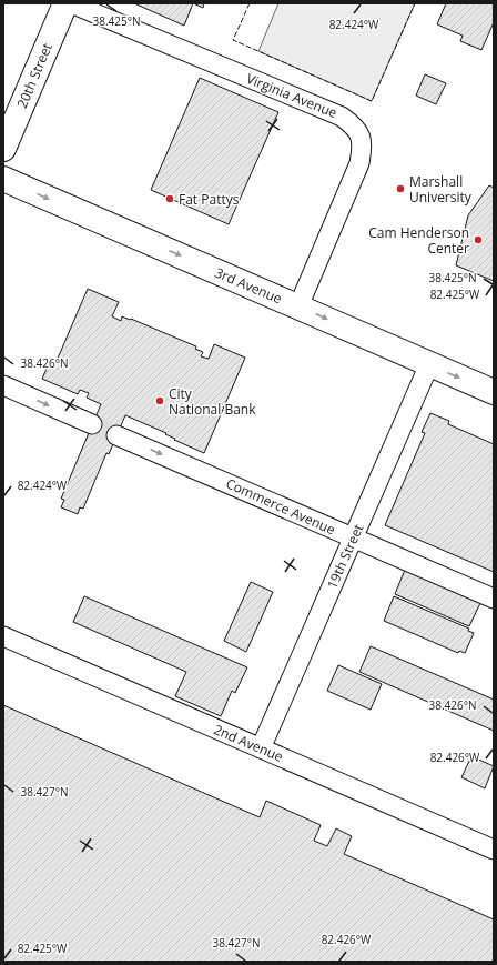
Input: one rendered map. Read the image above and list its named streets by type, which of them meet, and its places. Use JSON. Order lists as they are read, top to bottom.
{
  "streets": {
    "main road": ["20th Street", "3rd Avenue"],
    "street": [
      "Virginia Avenue",
      "Commerce Avenue",
      "19th Street",
      "2nd Avenue"
    ]
  },
  "crossings": [
    ["Virginia Avenue", "3rd Avenue"],
    ["3rd Avenue", "19th Street"],
    ["Commerce Avenue", "19th Street"],
    ["19th Street", "2nd Avenue"]
  ],
  "one_way": ["3rd Avenue", "Commerce Avenue"],
  "places": [
    "Marshall University",
    "Fat Pattys",
    "Cam Henderson Center",
    "City National Bank"
  ],
  "coordinates": [
    "38.425°N",
    "82.424°W",
    "82.425°W",
    "38.426°N",
    "82.426°W",
    "38.427°N"
  ]
}
